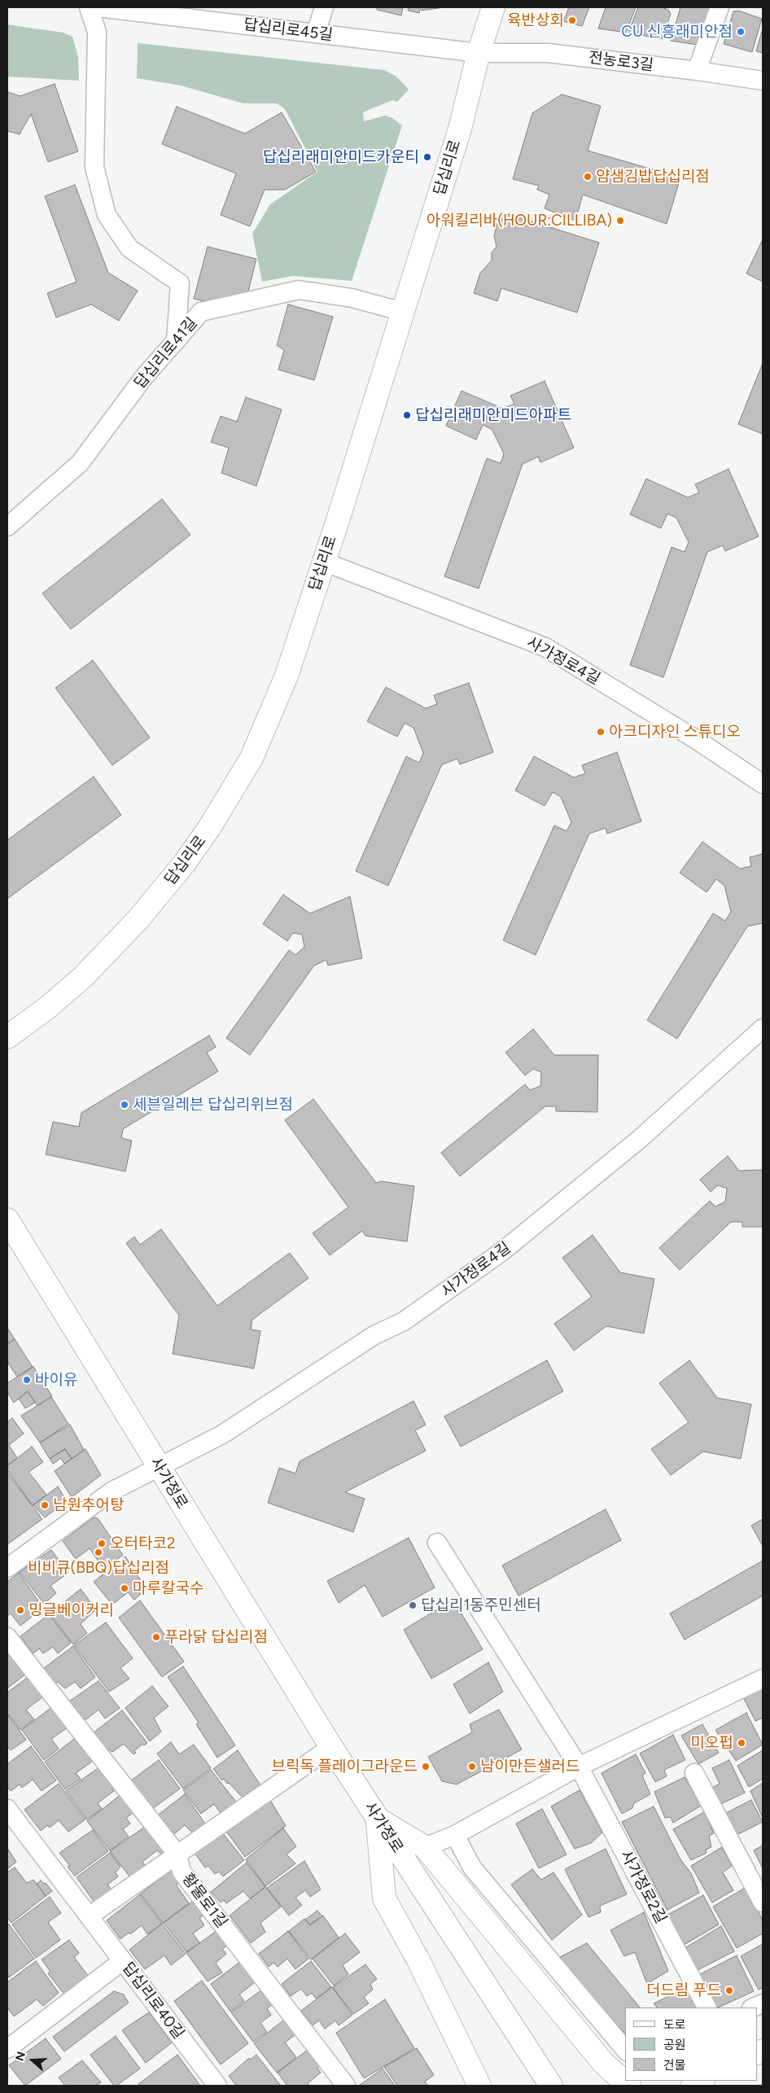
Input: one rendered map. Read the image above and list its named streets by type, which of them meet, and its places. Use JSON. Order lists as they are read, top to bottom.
{
  "streets": {
    "main road": ["답십리로", "사가정로"],
    "street": [
      "답십리로45길",
      "전농로3길",
      "답십리로41길",
      "사가정로4길",
      "사가정로2길",
      "황물로1길",
      "답십리로40길"
    ]
  },
  "crossings": [
    ["답십리로45길", "전농로3길"],
    ["답십리로45길", "답십리로"],
    ["전농로3길", "답십리로"],
    ["답십리로", "답십리로41길"],
    ["답십리로", "사가정로4길"],
    ["사가정로4길", "사가정로"]
  ],
  "places": [
    "육반상회",
    "CU 신흥래미안점",
    "답십리래미안미드카운티",
    "얌샘김밥답십리점",
    "아워킬리바(HOUR:CILLIBA)",
    "답십리래미안미드아파트",
    "아크디자인 스튜디오",
    "세븐일레븐 답십리위브점",
    "바이유",
    "남원추어탕",
    "오터타코2",
    "비비큐(BBQ)답십리점",
    "마루칼국수",
    "답십리1동주민센터",
    "밍글베이커리",
    "푸라닭 답십리점",
    "미오펍",
    "브릭독 플레이그라운드",
    "남이만든샐러드",
    "더드림 푸드"
  ],
  "legend": ["도로", "공원", "건물"],
  "north": "left"
}
